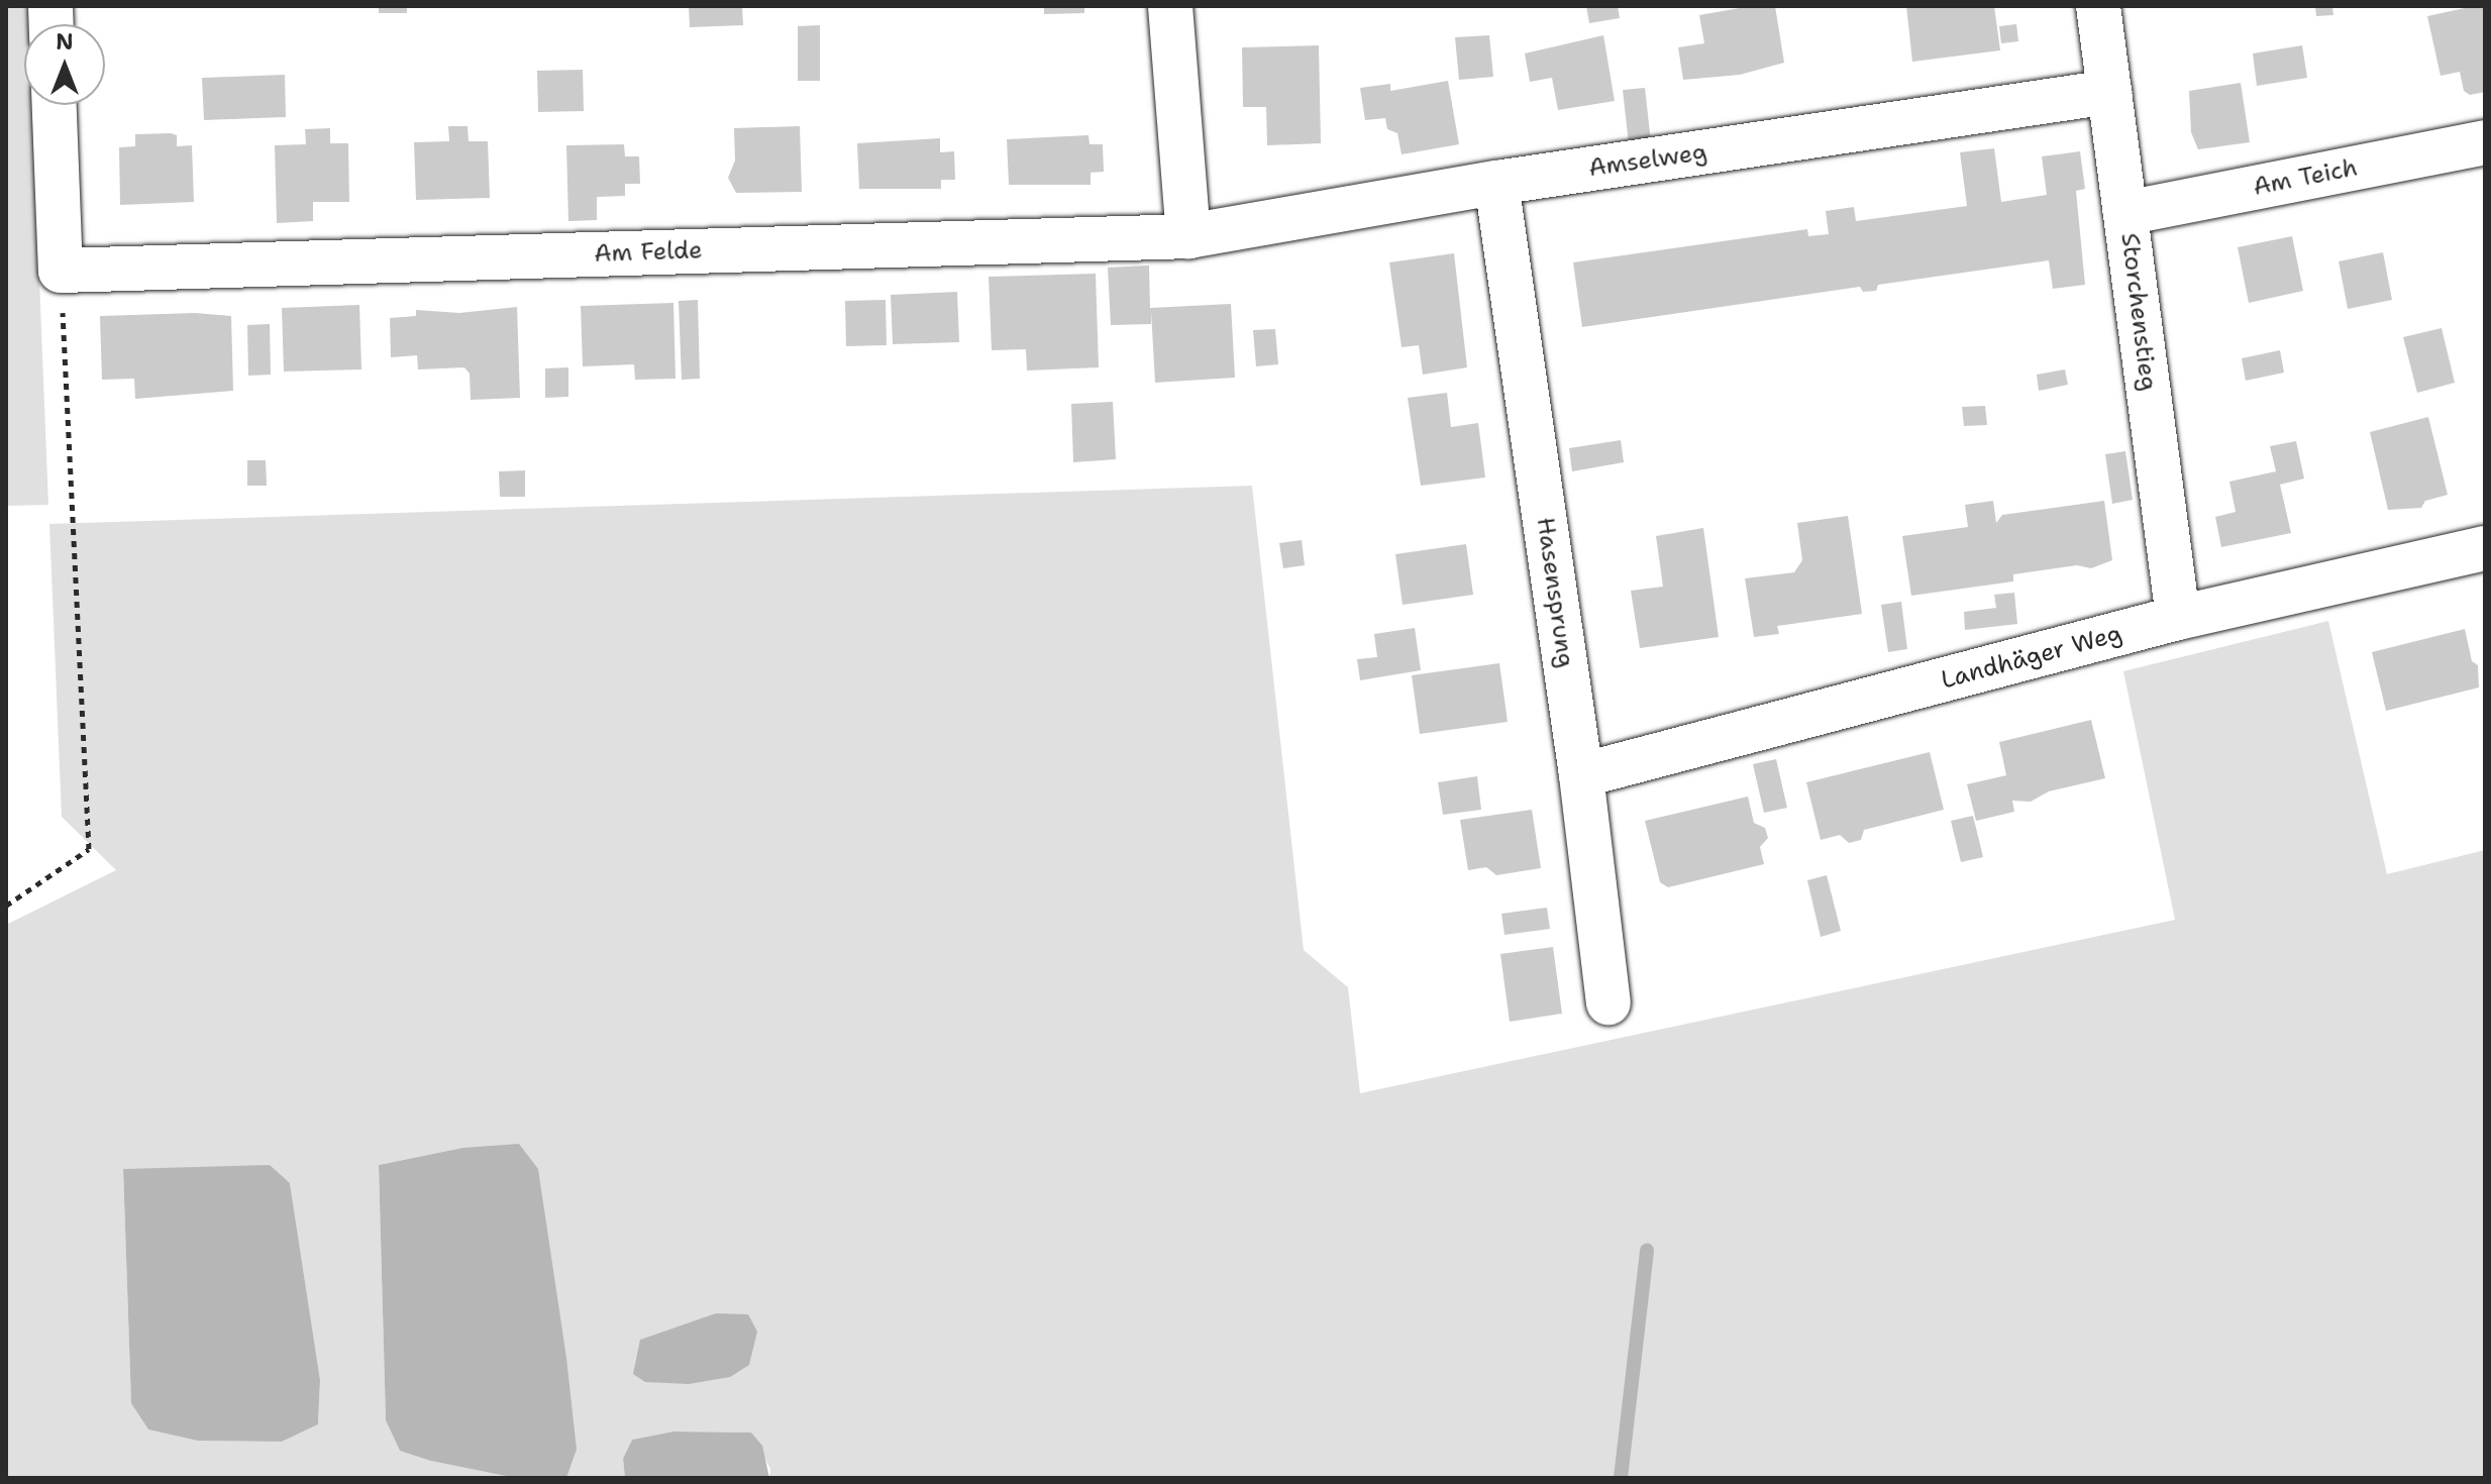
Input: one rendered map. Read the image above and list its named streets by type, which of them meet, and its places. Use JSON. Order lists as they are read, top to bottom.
{
  "streets": {
    "street": [
      "Amselweg",
      "Am Teich",
      "Am Felde",
      "Storchenstieg",
      "Hasensprung",
      "Landhäger Weg"
    ]
  },
  "crossings": [
    ["Amselweg", "Am Felde"],
    ["Amselweg", "Storchenstieg"],
    ["Amselweg", "Hasensprung"],
    ["Am Teich", "Storchenstieg"],
    ["Storchenstieg", "Landhäger Weg"],
    ["Hasensprung", "Landhäger Weg"]
  ],
  "north": "top"
}
